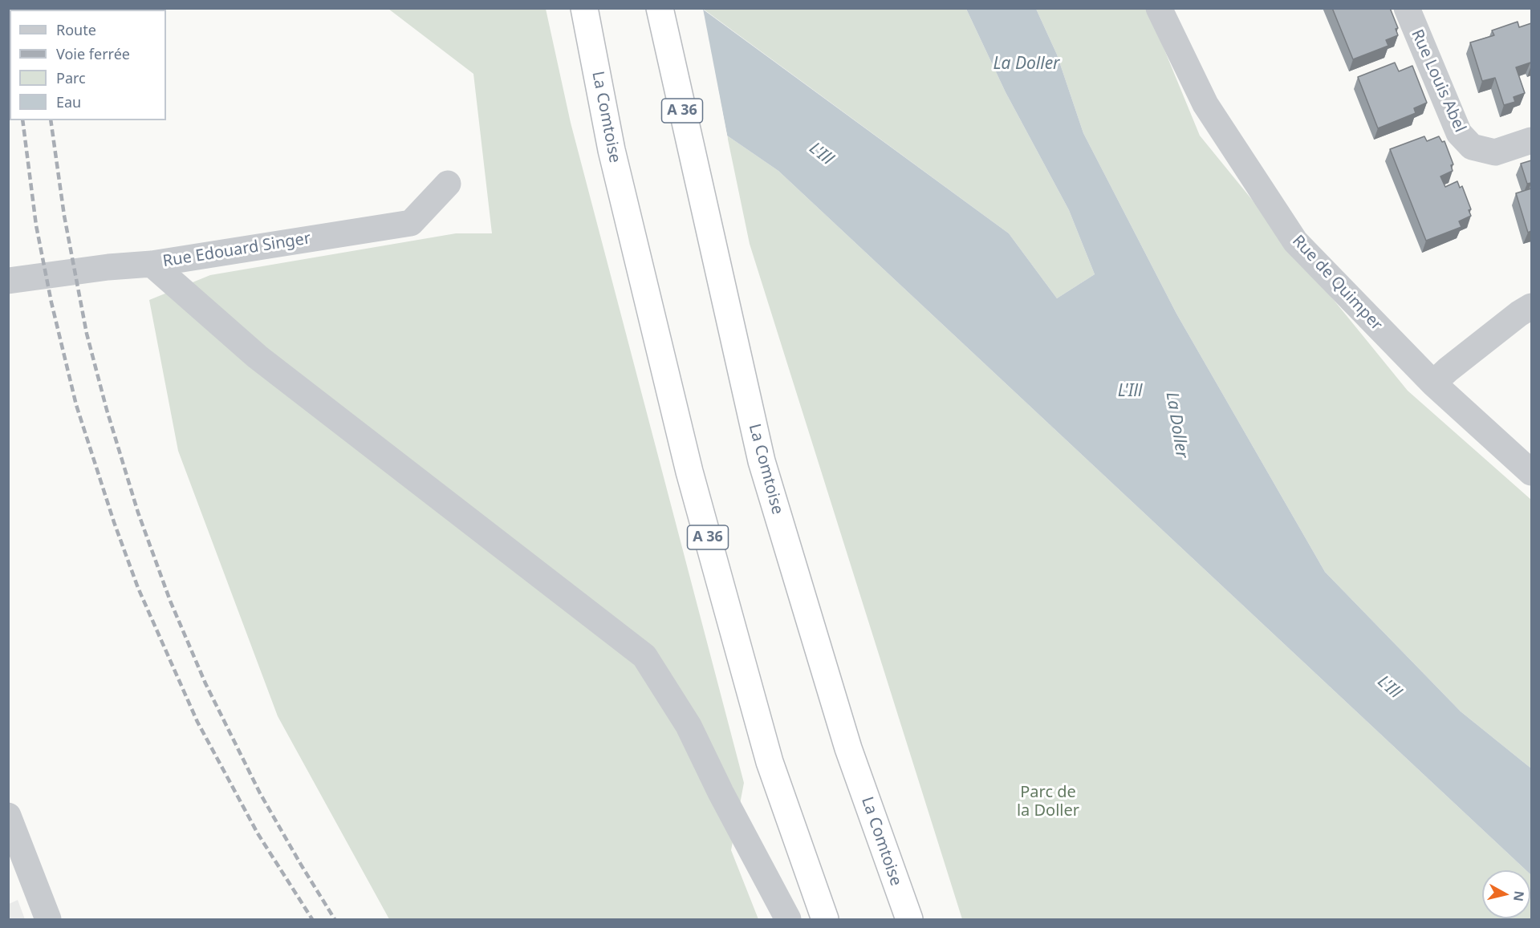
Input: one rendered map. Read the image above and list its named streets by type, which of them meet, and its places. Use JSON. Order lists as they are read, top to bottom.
{
  "streets": {
    "highway": ["A 36", "La Comtoise"],
    "street": ["Rue Louis Abel", "Rue Edouard Singer", "Rue de Quimper"]
  },
  "water": ["La Doller", "L'Ill"],
  "parks": ["Parc de la Doller"],
  "legend": [
    "Route",
    "Voie ferrée",
    "Parc",
    "Eau"
  ],
  "north": "right"
}
